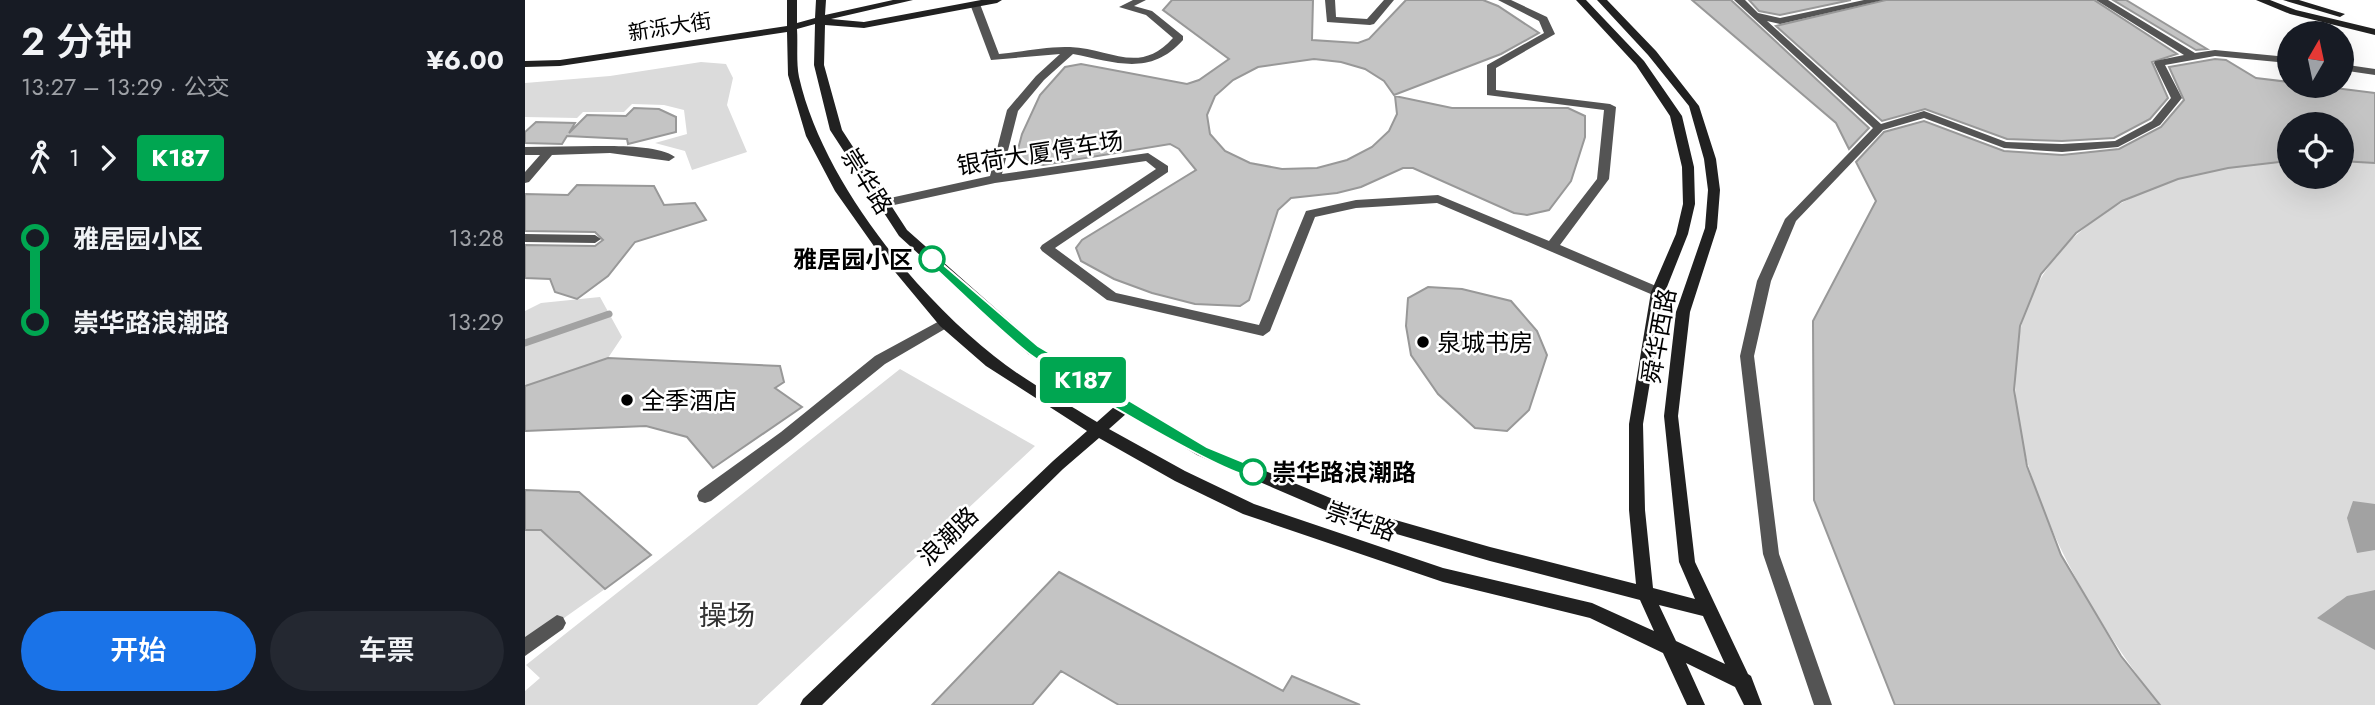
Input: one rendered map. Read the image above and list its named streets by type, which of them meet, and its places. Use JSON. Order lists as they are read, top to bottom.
{
  "streets": {
    "main road": [
      "新泺大街",
      "崇华路",
      "舜华西路",
      "浪潮路"
    ],
    "street": ["银荷大厦停车场"]
  },
  "crossings": [
    ["新泺大街", "崇华路"],
    ["银荷大厦停车场", "崇华路"],
    ["银荷大厦停车场", "舜华西路"],
    ["崇华路", "舜华西路"],
    ["崇华路", "浪潮路"]
  ],
  "parks": ["操场"],
  "places": [
    "雅居园小区",
    "泉城书房",
    "全季酒店",
    "崇华路浪潮路"
  ],
  "lines": ["bus line K187"],
  "north": "top",
  "page": {
    "heading": ["2 分钟", "13:27 – 13:29 · 公交", "¥6.00"],
    "on_map": "K187",
    "legs": ["1", "K187"],
    "list": [
      {
        "name": "雅居园小区",
        "value": "13:28"
      },
      {
        "name": "崇华路浪潮路",
        "value": "13:29"
      }
    ],
    "buttons": ["开始", "车票"]
  }
}
